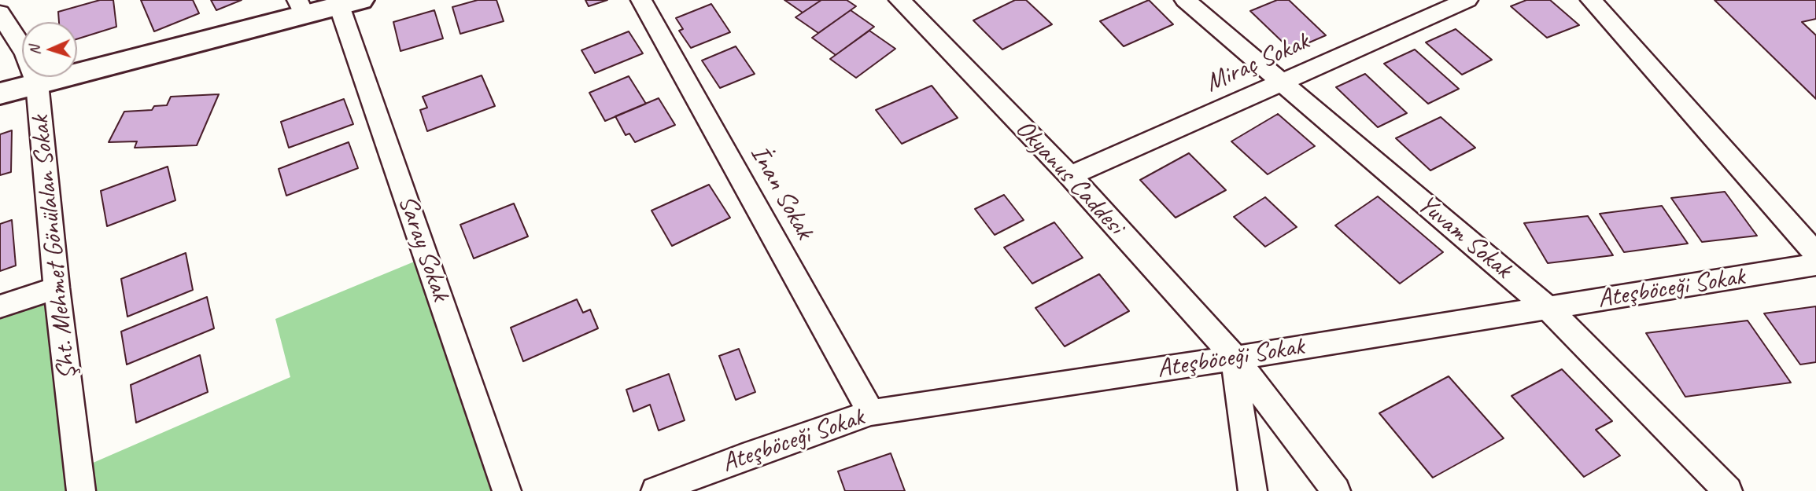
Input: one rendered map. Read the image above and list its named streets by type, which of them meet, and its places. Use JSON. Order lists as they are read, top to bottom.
{
  "streets": {
    "street": [
      "Miraç Sokak",
      "Okyanus Caddesi",
      "İnan Sokak",
      "Yuvam Sokak",
      "Şht. Mehmet Gönülalan Sokak",
      "Saray Sokak",
      "Ateşböceği Sokak"
    ]
  },
  "crossings": [
    ["Miraç Sokak", "Okyanus Caddesi"],
    ["Miraç Sokak", "Yuvam Sokak"],
    ["Okyanus Caddesi", "Ateşböceği Sokak"],
    ["İnan Sokak", "Ateşböceği Sokak"],
    ["Yuvam Sokak", "Ateşböceği Sokak"]
  ],
  "north": "left"
}
